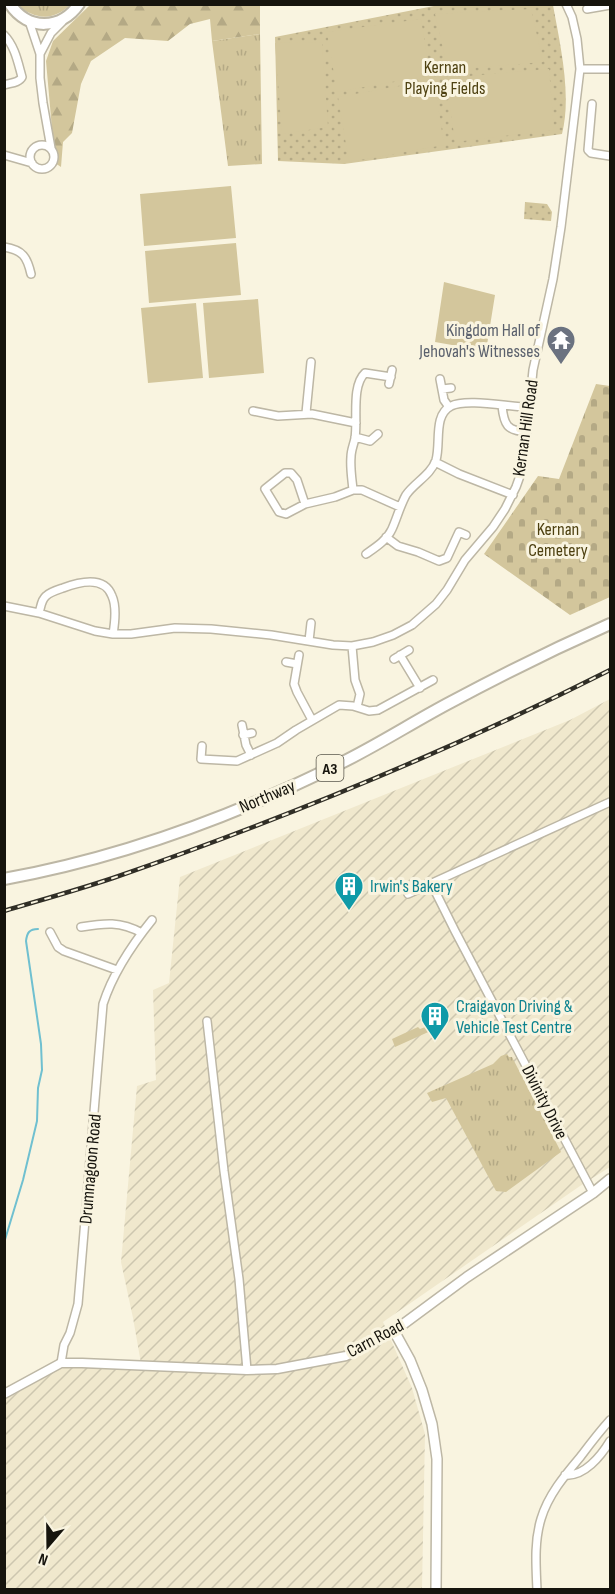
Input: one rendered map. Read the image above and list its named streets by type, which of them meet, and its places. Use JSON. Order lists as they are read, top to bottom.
{
  "streets": {
    "main road": ["A3", "Northway", "Carn Road"],
    "street": ["Kernan Hill Road", "Divinity Drive", "Drumnagoon Road"]
  },
  "crossings": [
    ["Divinity Drive", "Carn Road"],
    ["Drumnagoon Road", "Carn Road"]
  ],
  "parks": ["Kernan Playing Fields", "Kernan Cemetery"],
  "places": {
    "temple": ["Kingdom Hall of Jehovah's Witnesses"],
    "building": ["Irwin's Bakery", "Craigavon Driving & Vehicle Test Centre"]
  },
  "north": "bottom"
}
